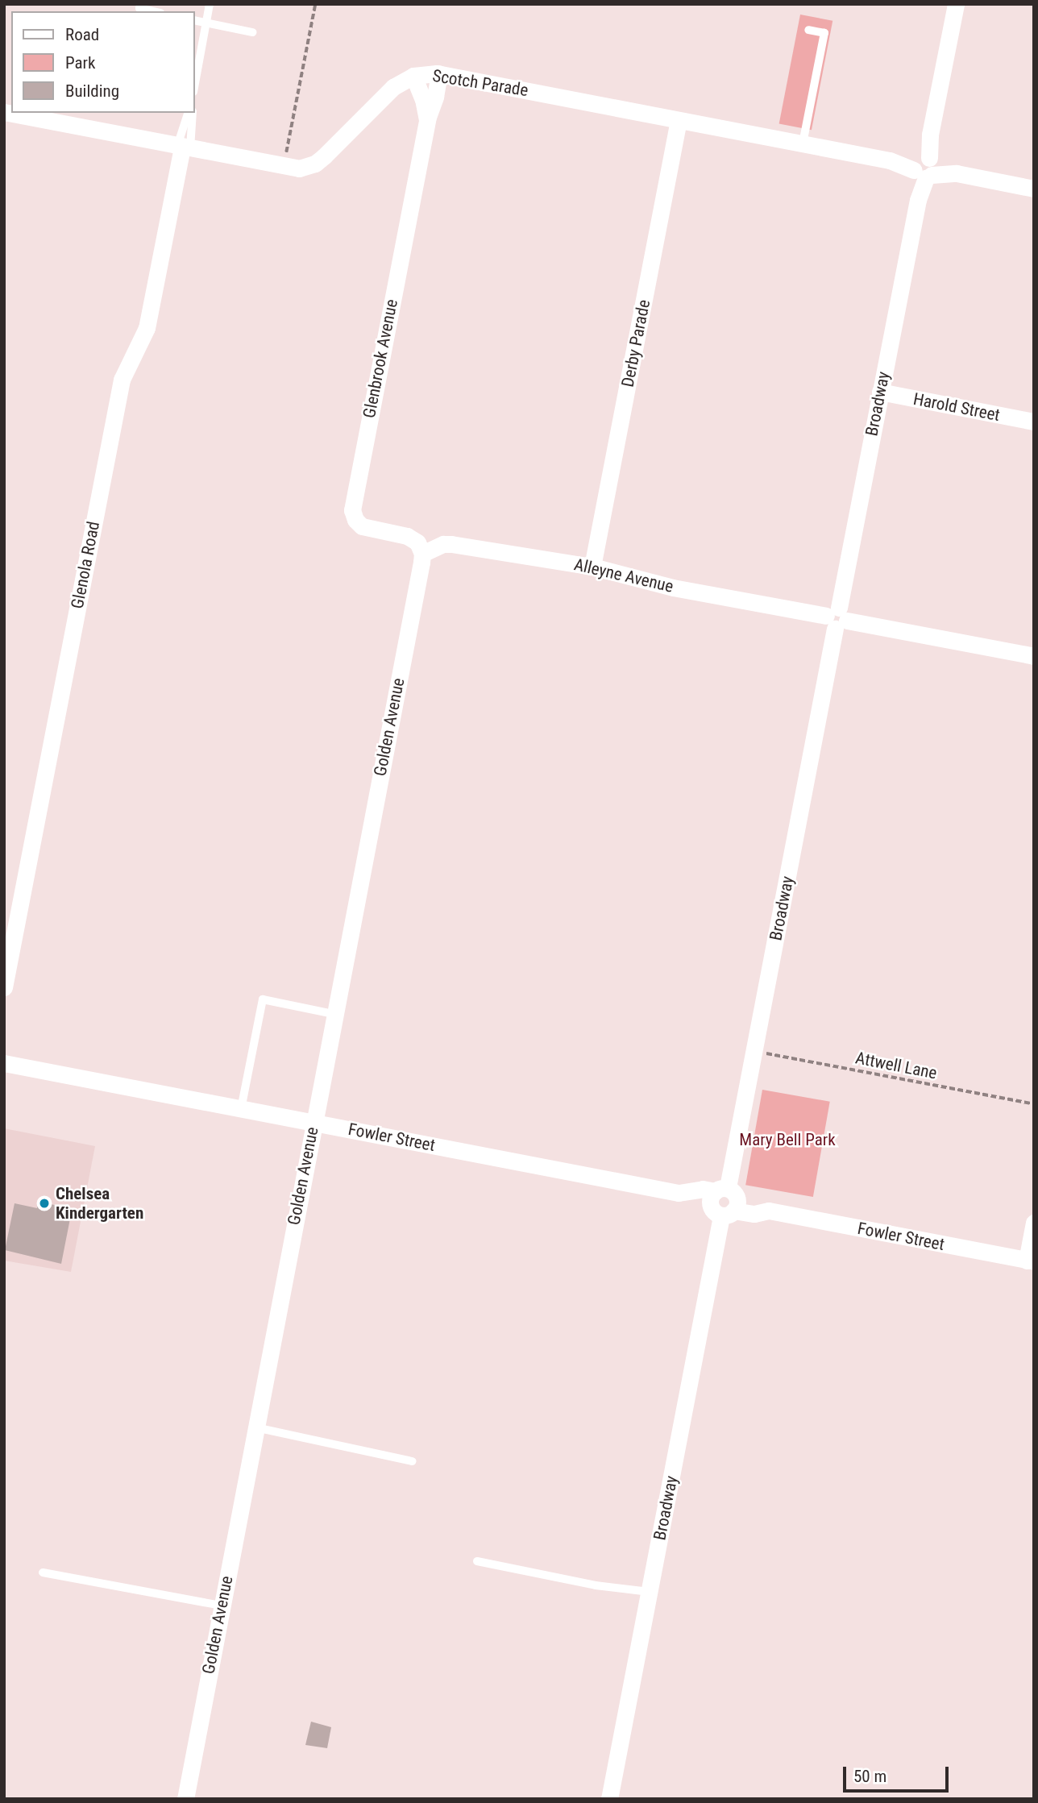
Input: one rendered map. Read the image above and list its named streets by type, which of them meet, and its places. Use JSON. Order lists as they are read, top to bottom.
{
  "streets": {
    "street": [
      "Scotch Parade",
      "Derby Parade",
      "Glenbrook Avenue",
      "Broadway",
      "Harold Street",
      "Glenola Road",
      "Alleyne Avenue",
      "Golden Avenue",
      "Fowler Street"
    ],
    "path": ["Attwell Lane"]
  },
  "crossings": [
    ["Scotch Parade", "Derby Parade"],
    ["Scotch Parade", "Glenbrook Avenue"],
    ["Scotch Parade", "Broadway"],
    ["Scotch Parade", "Glenola Road"],
    ["Derby Parade", "Alleyne Avenue"],
    ["Glenbrook Avenue", "Alleyne Avenue"],
    ["Glenbrook Avenue", "Golden Avenue"],
    ["Broadway", "Harold Street"],
    ["Broadway", "Alleyne Avenue"],
    ["Broadway", "Attwell Lane"],
    ["Broadway", "Fowler Street"],
    ["Alleyne Avenue", "Golden Avenue"],
    ["Golden Avenue", "Fowler Street"]
  ],
  "parks": ["Mary Bell Park"],
  "places": ["Chelsea Kindergarten"],
  "legend": ["Road", "Park", "Building"],
  "scale_bar": "50 m"
}
